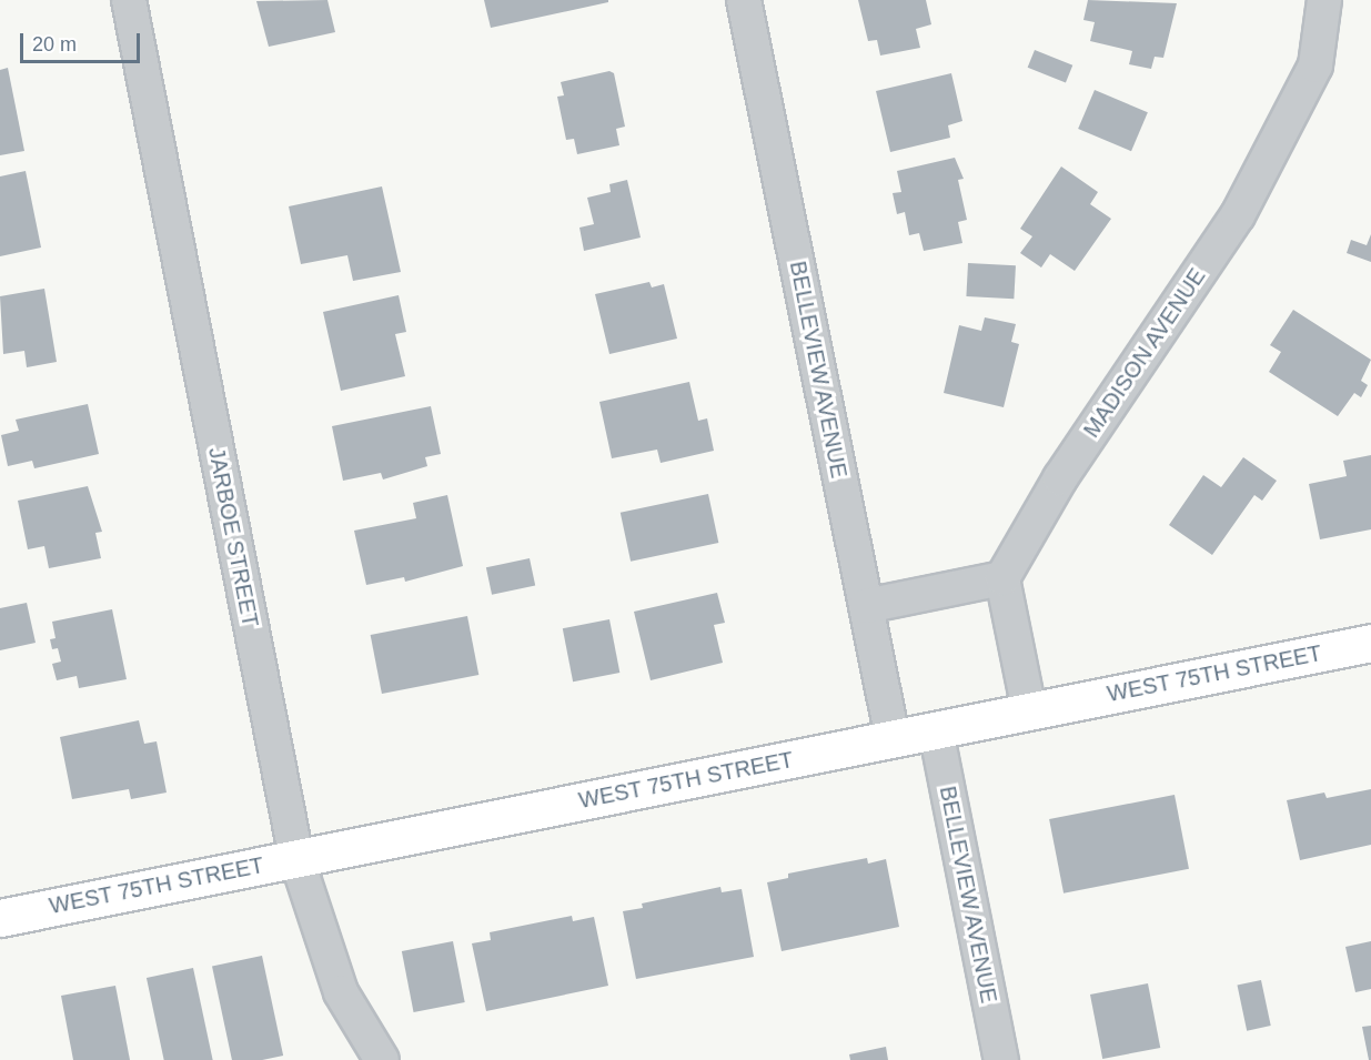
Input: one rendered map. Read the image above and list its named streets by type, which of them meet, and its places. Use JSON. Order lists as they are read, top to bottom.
{
  "streets": {
    "main road": ["WEST 75TH STREET"],
    "street": ["MADISON AVENUE", "BELLEVIEW AVENUE", "JARBOE STREET"]
  },
  "crossings": [
    ["BELLEVIEW AVENUE", "WEST 75TH STREET"],
    ["JARBOE STREET", "WEST 75TH STREET"]
  ],
  "scale_bar": "20 m"
}
